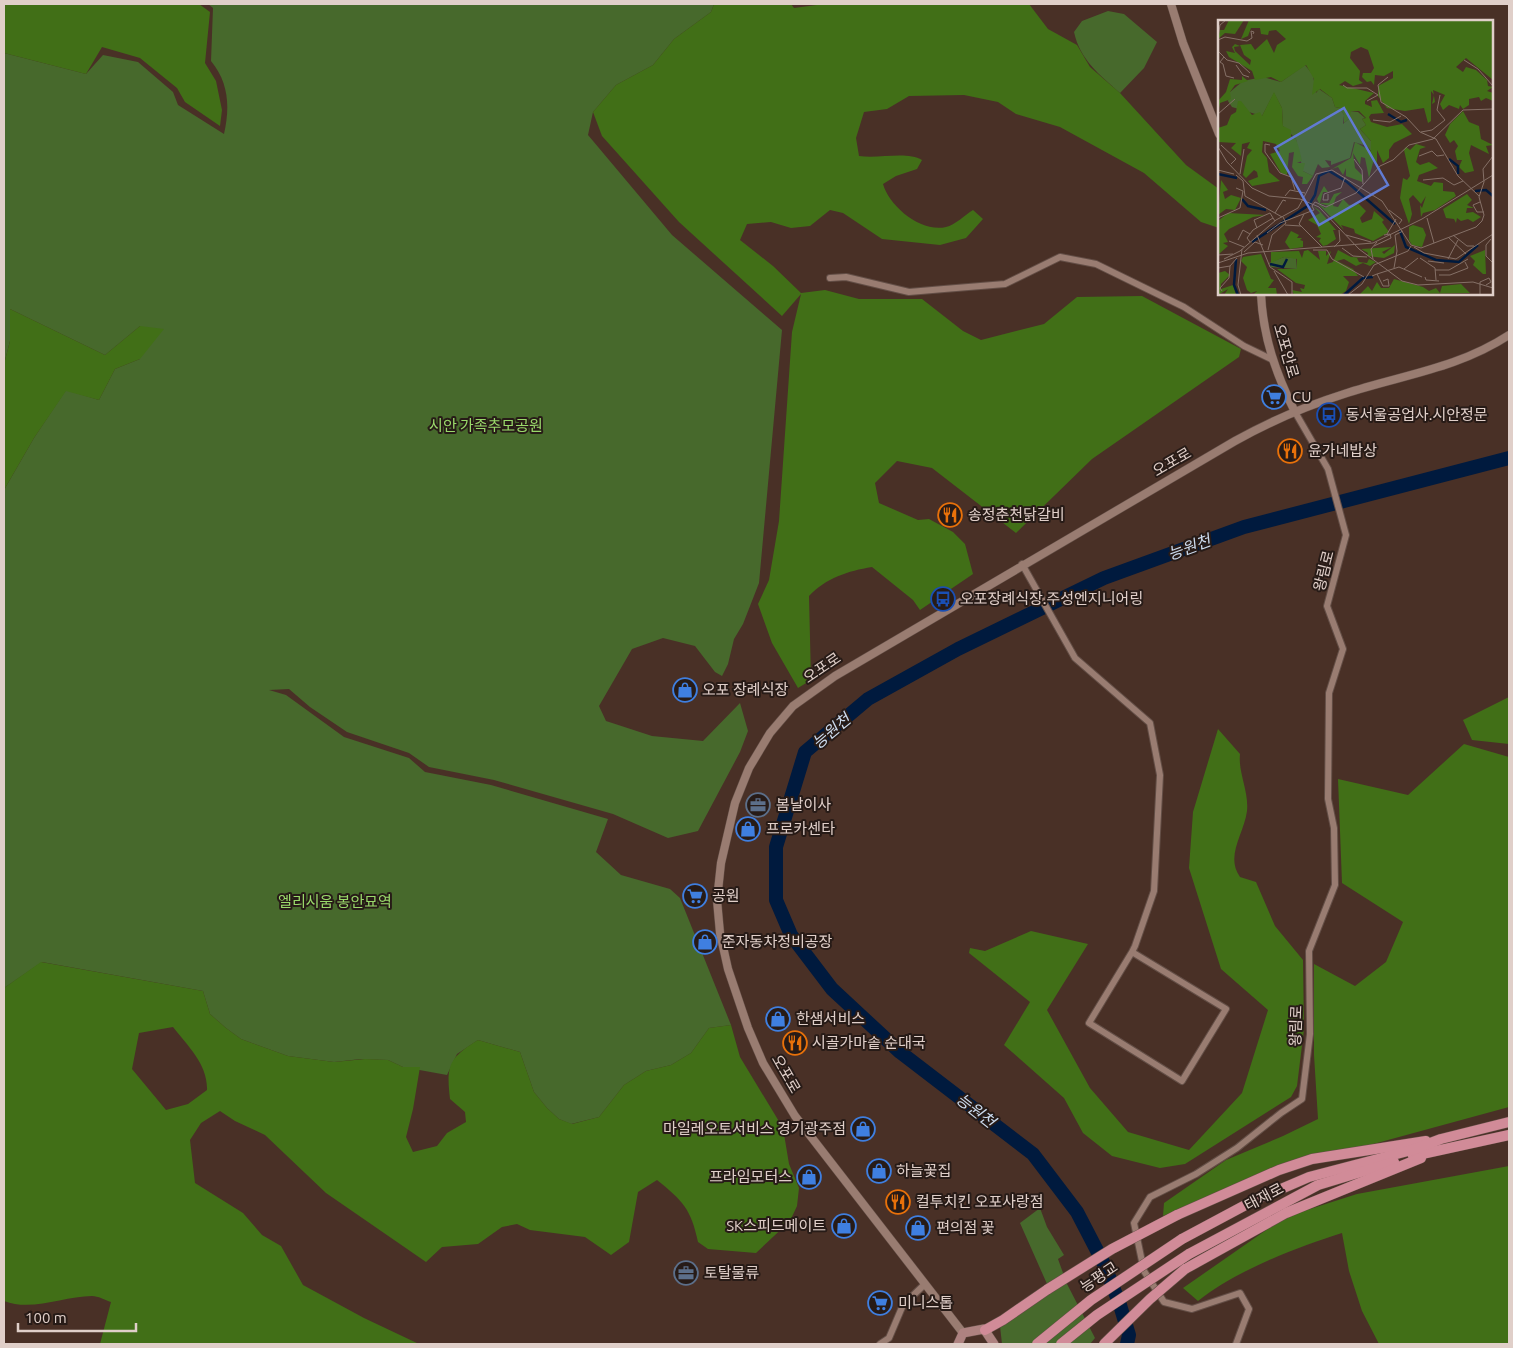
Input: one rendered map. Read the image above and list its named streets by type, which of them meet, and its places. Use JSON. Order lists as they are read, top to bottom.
{
  "streets": {
    "highway": ["태재로", "능평교"],
    "street": ["오포안로", "오포로", "왕림로"]
  },
  "crossings": [
    ["오포안로", "오포로"],
    ["오포안로", "왕림로"],
    ["오포로", "왕림로"],
    ["태재로", "능평교"]
  ],
  "water": ["능원천"],
  "parks": ["시안 가족추모공원", "엘리시움 봉안묘역"],
  "places": {
    "supermarket": ["CU", "공원", "미니스톱"],
    "bus stop": ["동서울공업사.시안정문", "오포장례식장.주성엔지니어링"],
    "restaurant": [
      "윤가네밥상",
      "송정춘천닭갈비",
      "시골가마솥 순대국",
      "컬투치킨 오포사랑점"
    ],
    "shop": [
      "오포 장례식장",
      "프로카센타",
      "준자동차정비공장",
      "한샘서비스",
      "마일레오토서비스 경기광주점",
      "하늘꽃집",
      "프라임모터스",
      "SK스피드메이트",
      "편의점 꽃"
    ],
    "office": ["봄날이사", "토탈물류"]
  },
  "scale_bar": "100 m"
}
